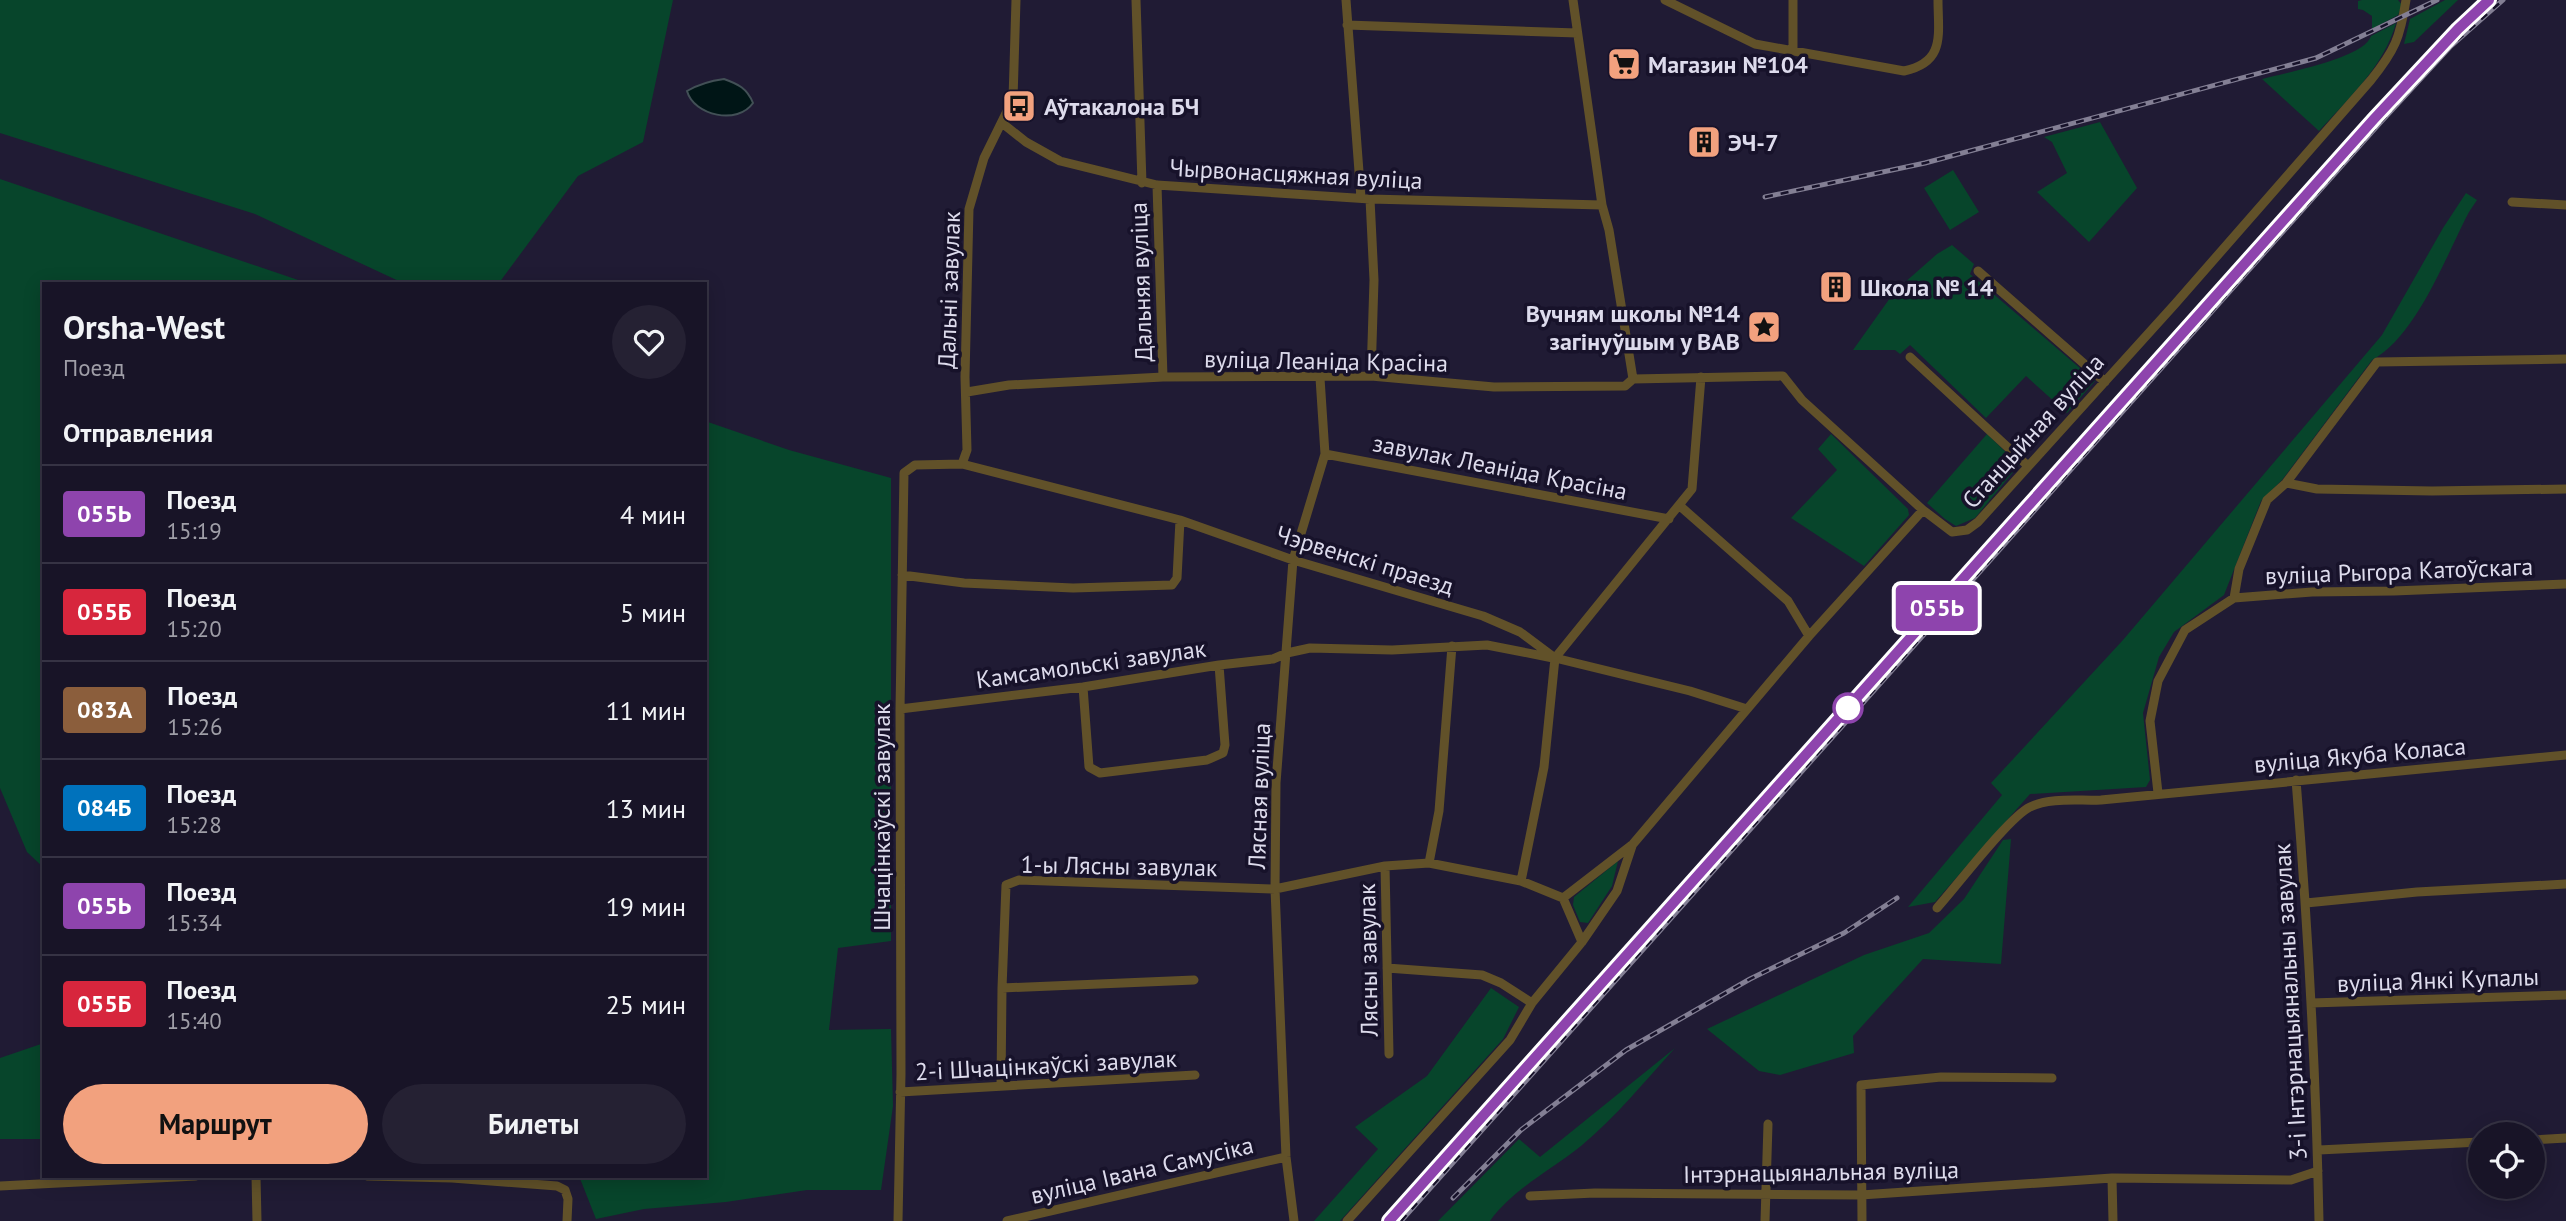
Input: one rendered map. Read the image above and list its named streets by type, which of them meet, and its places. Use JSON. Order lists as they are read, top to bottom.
{
  "streets": {
    "street": [
      "Чырвонасцяжная вуліца",
      "Дальняя вуліца",
      "Дальні завулак",
      "вуліца Леаніда Красіна",
      "Станцыйная вуліца",
      "завулак Леаніда Красіна",
      "Чэрвенскі праезд",
      "вуліца Рыгора Катоўскага",
      "Камсамольскі завулак",
      "вуліца Якуба Коласа",
      "Лясная вуліца",
      "Шчацінкаўскі завулак",
      "1-ы Лясны завулак",
      "Лясны завулак",
      "вуліца Янкі Купалы",
      "3-і Інтэрнацыянальны завулак",
      "2-і Шчацінкаўскі завулак",
      "вуліца Івана Самусіка",
      "Інтэрнацыянальная вуліца"
    ]
  },
  "crossings": [
    ["Чырвонасцяжная вуліца", "Дальняя вуліца"],
    ["Чырвонасцяжная вуліца", "Дальні завулак"],
    ["Дальняя вуліца", "вуліца Леаніда Красіна"],
    ["Дальні завулак", "вуліца Леаніда Красіна"],
    ["Дальні завулак", "Чэрвенскі праезд"],
    ["Дальні завулак", "Шчацінкаўскі завулак"],
    ["вуліца Леаніда Красіна", "Станцыйная вуліца"],
    ["вуліца Леаніда Красіна", "Лясная вуліца"],
    ["завулак Леаніда Красіна", "Лясная вуліца"],
    ["Чэрвенскі праезд", "Камсамольскі завулак"],
    ["Чэрвенскі праезд", "Лясная вуліца"],
    ["Чэрвенскі праезд", "Шчацінкаўскі завулак"],
    ["Камсамольскі завулак", "Лясная вуліца"],
    ["Камсамольскі завулак", "Шчацінкаўскі завулак"],
    ["вуліца Якуба Коласа", "3-і Інтэрнацыянальны завулак"],
    ["Лясная вуліца", "1-ы Лясны завулак"],
    ["Лясная вуліца", "вуліца Івана Самусіка"],
    ["Шчацінкаўскі завулак", "2-і Шчацінкаўскі завулак"],
    ["1-ы Лясны завулак", "Лясны завулак"],
    ["вуліца Янкі Купалы", "3-і Інтэрнацыянальны завулак"],
    ["3-і Інтэрнацыянальны завулак", "Інтэрнацыянальная вуліца"]
  ],
  "places": {
    "supermarket": ["Магазин №104"],
    "bus stop": ["Аўтакалона БЧ"],
    "building": ["ЭЧ-7", "Школа № 14"],
    "place": ["Вучням школы №14 загінуўшым у ВАВ"]
  },
  "page": {
    "on_map": "055Ь",
    "heading": [
      ["Orsha-West", "Поезд"],
      "Отправления"
    ],
    "list": [
      {
        "mark": "055Ь",
        "name": "Поезд",
        "note": "15:19",
        "value": "4 мин"
      },
      {
        "mark": "055Б",
        "name": "Поезд",
        "note": "15:20",
        "value": "5 мин"
      },
      {
        "mark": "083А",
        "name": "Поезд",
        "note": "15:26",
        "value": "11 мин"
      },
      {
        "mark": "084Б",
        "name": "Поезд",
        "note": "15:28",
        "value": "13 мин"
      },
      {
        "mark": "055Ь",
        "name": "Поезд",
        "note": "15:34",
        "value": "19 мин"
      },
      {
        "mark": "055Б",
        "name": "Поезд",
        "note": "15:40",
        "value": "25 мин"
      }
    ],
    "buttons": ["Маршрут", "Билеты"]
  }
}
